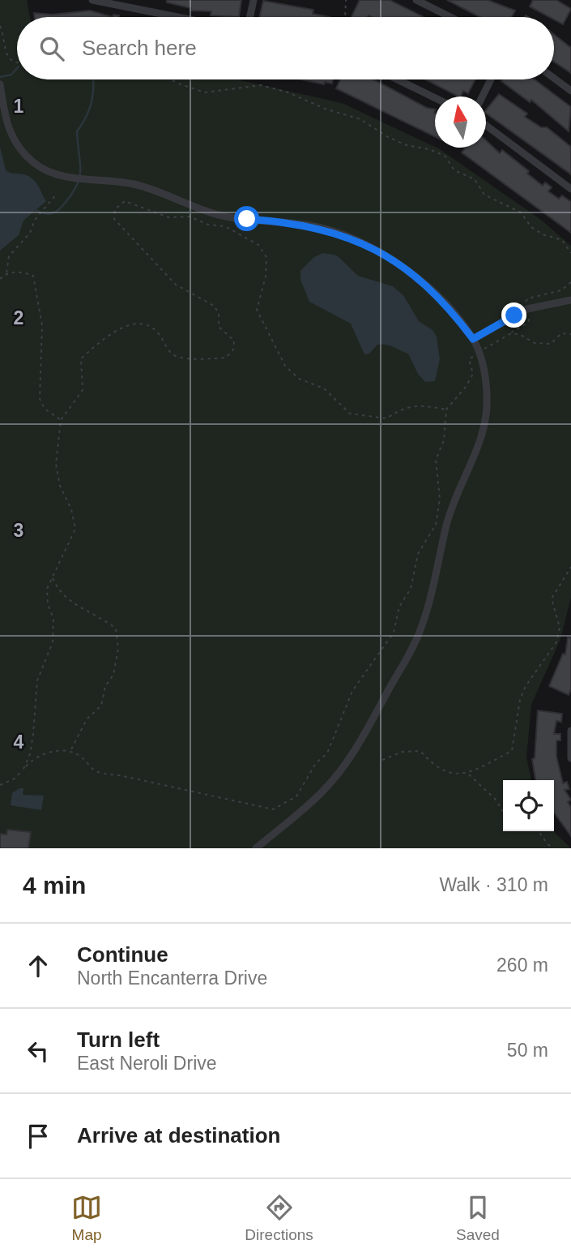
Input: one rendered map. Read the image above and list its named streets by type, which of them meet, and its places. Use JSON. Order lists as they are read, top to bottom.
{
  "north": "top",
  "page": {
    "search": "Search here",
    "heading": ["4 min", "Walk · 310 m"],
    "list": [
      ["Continue", "North Encanterra Drive", "260 m"],
      ["Turn left", "East Neroli Drive", "50 m"],
      "Arrive at destination"
    ],
    "nav": ["Map", "Directions", "Saved"]
  },
  "grid": {
    "rows": [
      "1",
      "2",
      "3",
      "4"
    ]
  }
}
